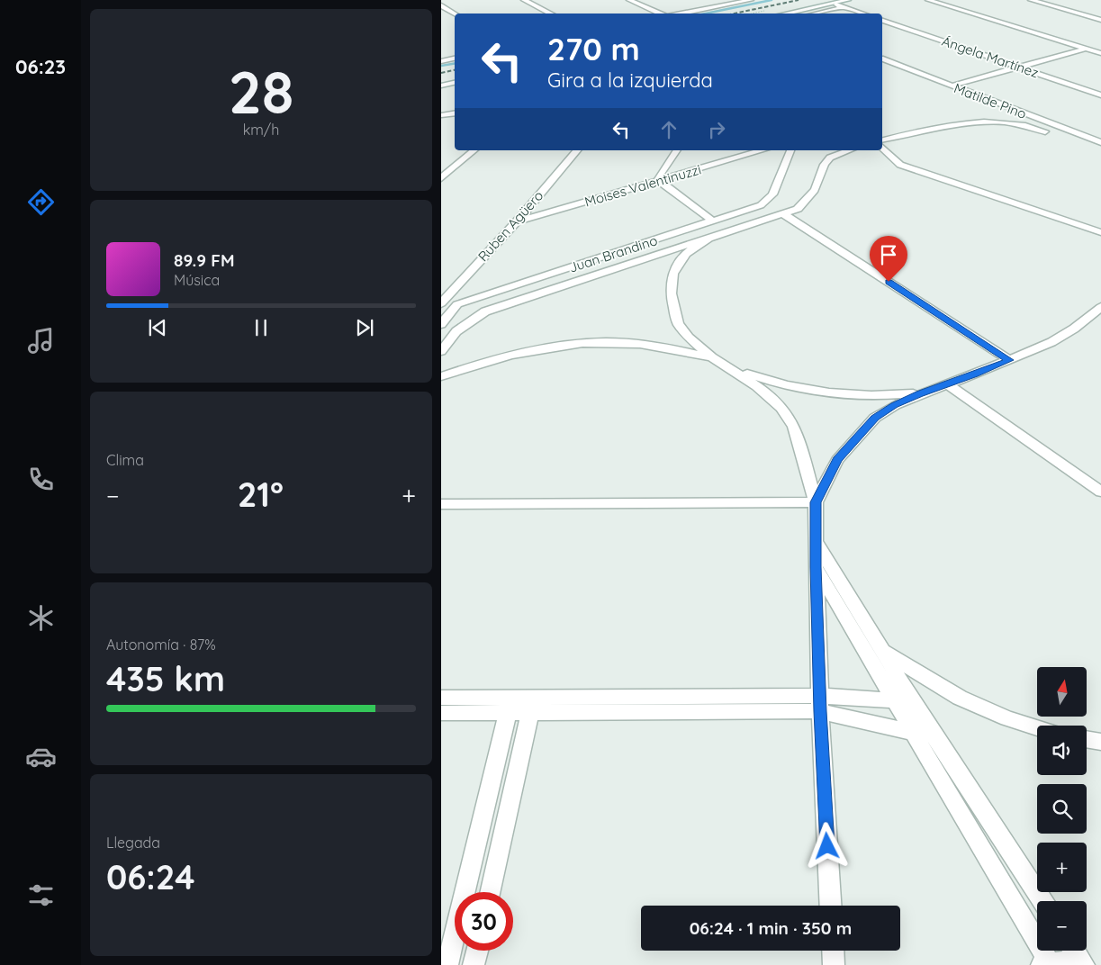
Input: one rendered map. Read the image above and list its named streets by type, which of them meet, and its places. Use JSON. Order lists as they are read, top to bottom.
{
  "streets": {
    "street": [
      "Ángela Martínez",
      "Matilde Pino",
      "Moises Valentinuzzi",
      "Ruben Agüero",
      "Juan Brandino"
    ]
  },
  "crossings": [
    ["Moises Valentinuzzi", "Ruben Agüero"]
  ],
  "north": "top",
  "page": {
    "tabs": "06:23",
    "tile": [
      ["28", "km/h"],
      "Clima",
      ["Autonomía · 87%", "435 km"],
      ["Llegada", "06:24"]
    ],
    "turn": ["270 m", "Gira a la izquierda"],
    "song": ["89.9 FM", "Música"],
    "heat": ["−", "21°", "+"],
    "map_buttons": ["+", "−"],
    "limit": "30",
    "trip": "06:24 · 1 min · 350 m"
  }
}
